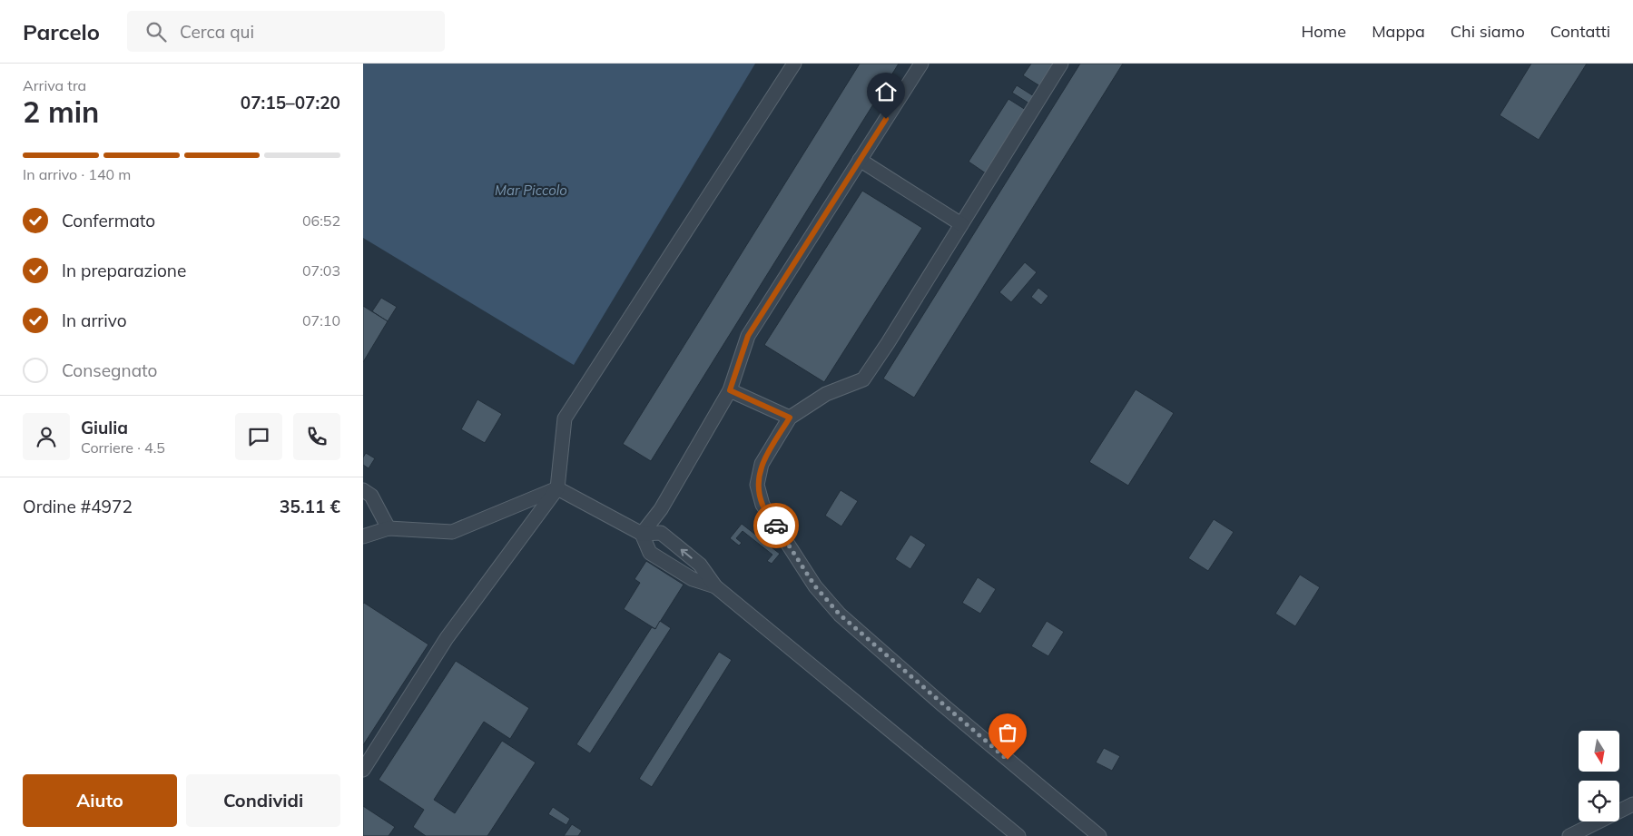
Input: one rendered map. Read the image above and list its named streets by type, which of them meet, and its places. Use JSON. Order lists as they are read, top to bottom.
{
  "water": ["Mar Piccolo"],
  "north": "bottom",
  "page": {
    "header": "Parcelo",
    "search": "Cerca qui",
    "nav": [
      "Home",
      "Mappa",
      "Chi siamo",
      "Contatti"
    ],
    "heading": ["2 min", "Arriva tra", "07:15–07:20"],
    "panel": [
      "Giulia",
      "Corriere · 4.5",
      "Ordine #4972",
      "35.11 €"
    ],
    "bar": "In arrivo · 140 m",
    "list": [
      ["Confermato", "06:52"],
      ["In preparazione", "07:03"],
      ["In arrivo", "07:10"],
      "Consegnato"
    ],
    "buttons": ["Aiuto", "Condividi"]
  }
}
